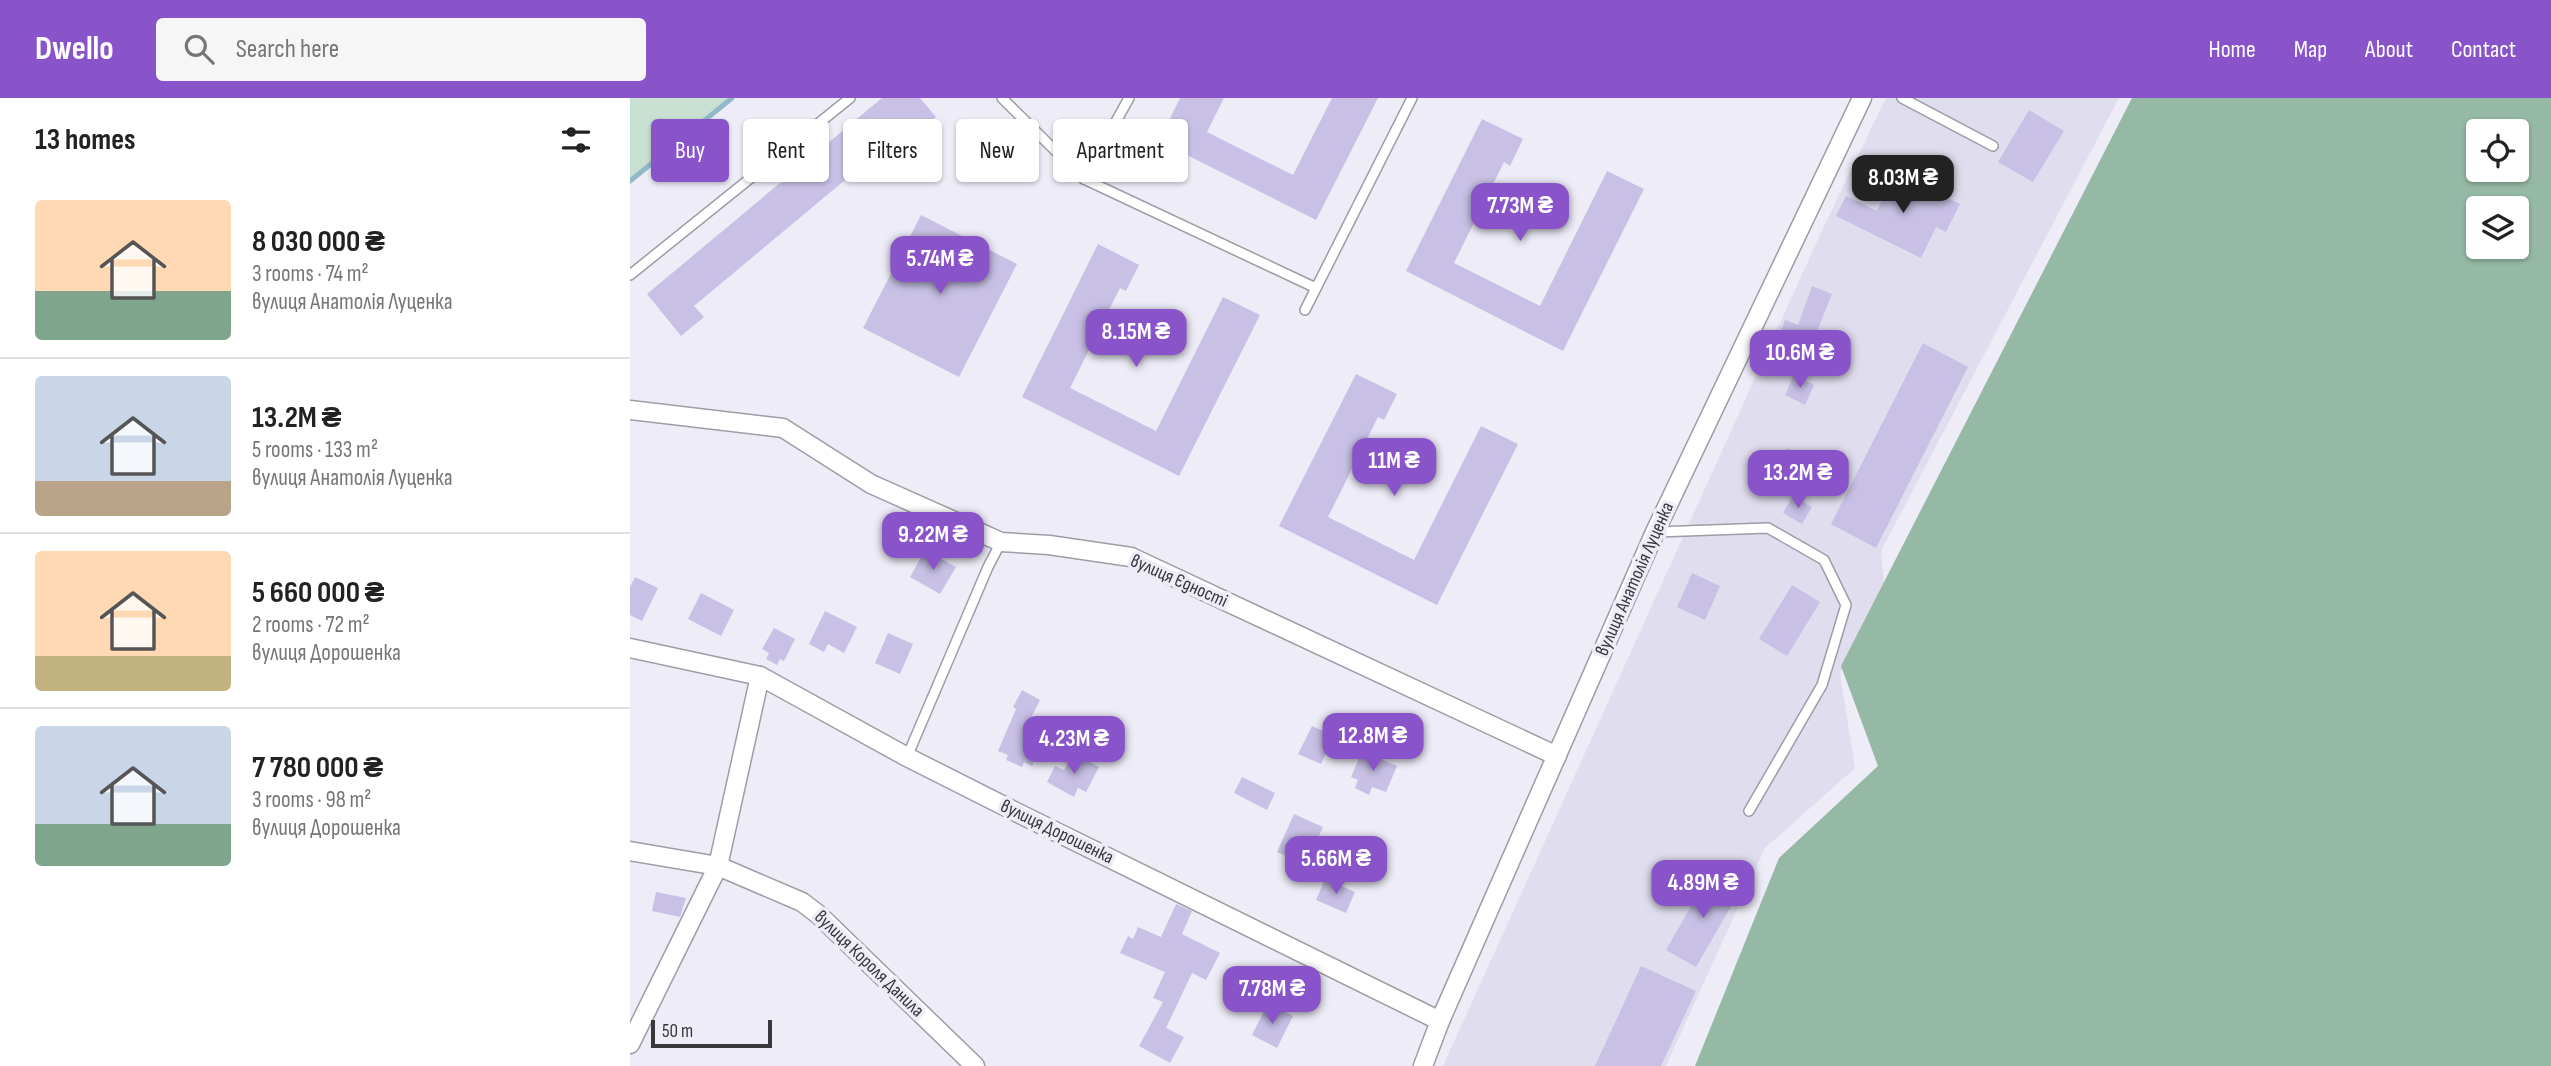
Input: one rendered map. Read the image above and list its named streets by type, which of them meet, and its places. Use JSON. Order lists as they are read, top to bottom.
{
  "streets": {
    "street": [
      "вулиця Анатолія Луценка",
      "вулиця Єдності",
      "вулиця Дорошенка",
      "вулиця Короля Данила"
    ]
  },
  "crossings": [
    ["вулиця Анатолія Луценка", "вулиця Єдності"],
    ["вулиця Анатолія Луценка", "вулиця Дорошенка"]
  ],
  "scale_bar": "50 m",
  "page": {
    "header": "Dwello",
    "search": "Search here",
    "nav": [
      "Home",
      "Map",
      "About",
      "Contact"
    ],
    "heading": "13 homes",
    "chip": [
      "Buy",
      "Rent",
      "Filters",
      "New",
      "Apartment"
    ],
    "price": [
      "8.03M ₴",
      "7.73M ₴",
      "5.74M ₴",
      "8.15M ₴",
      "10.6M ₴",
      "11M ₴",
      "13.2M ₴",
      "9.22M ₴",
      "12.8M ₴",
      "4.23M ₴",
      "5.66M ₴",
      "4.89M ₴",
      "7.78M ₴"
    ],
    "list": [
      {
        "name": "8 030 000 ₴",
        "note": "3 rooms · 74 m² · вулиця Анатолія Луценка"
      },
      {
        "name": "13.2M ₴",
        "note": "5 rooms · 133 m² · вулиця Анатолія Луценка"
      },
      {
        "name": "5 660 000 ₴",
        "note": "2 rooms · 72 m² · вулиця Дорошенка"
      },
      {
        "name": "7 780 000 ₴",
        "note": "3 rooms · 98 m² · вулиця Дорошенка"
      }
    ],
    "scale": "50 m"
  }
}
